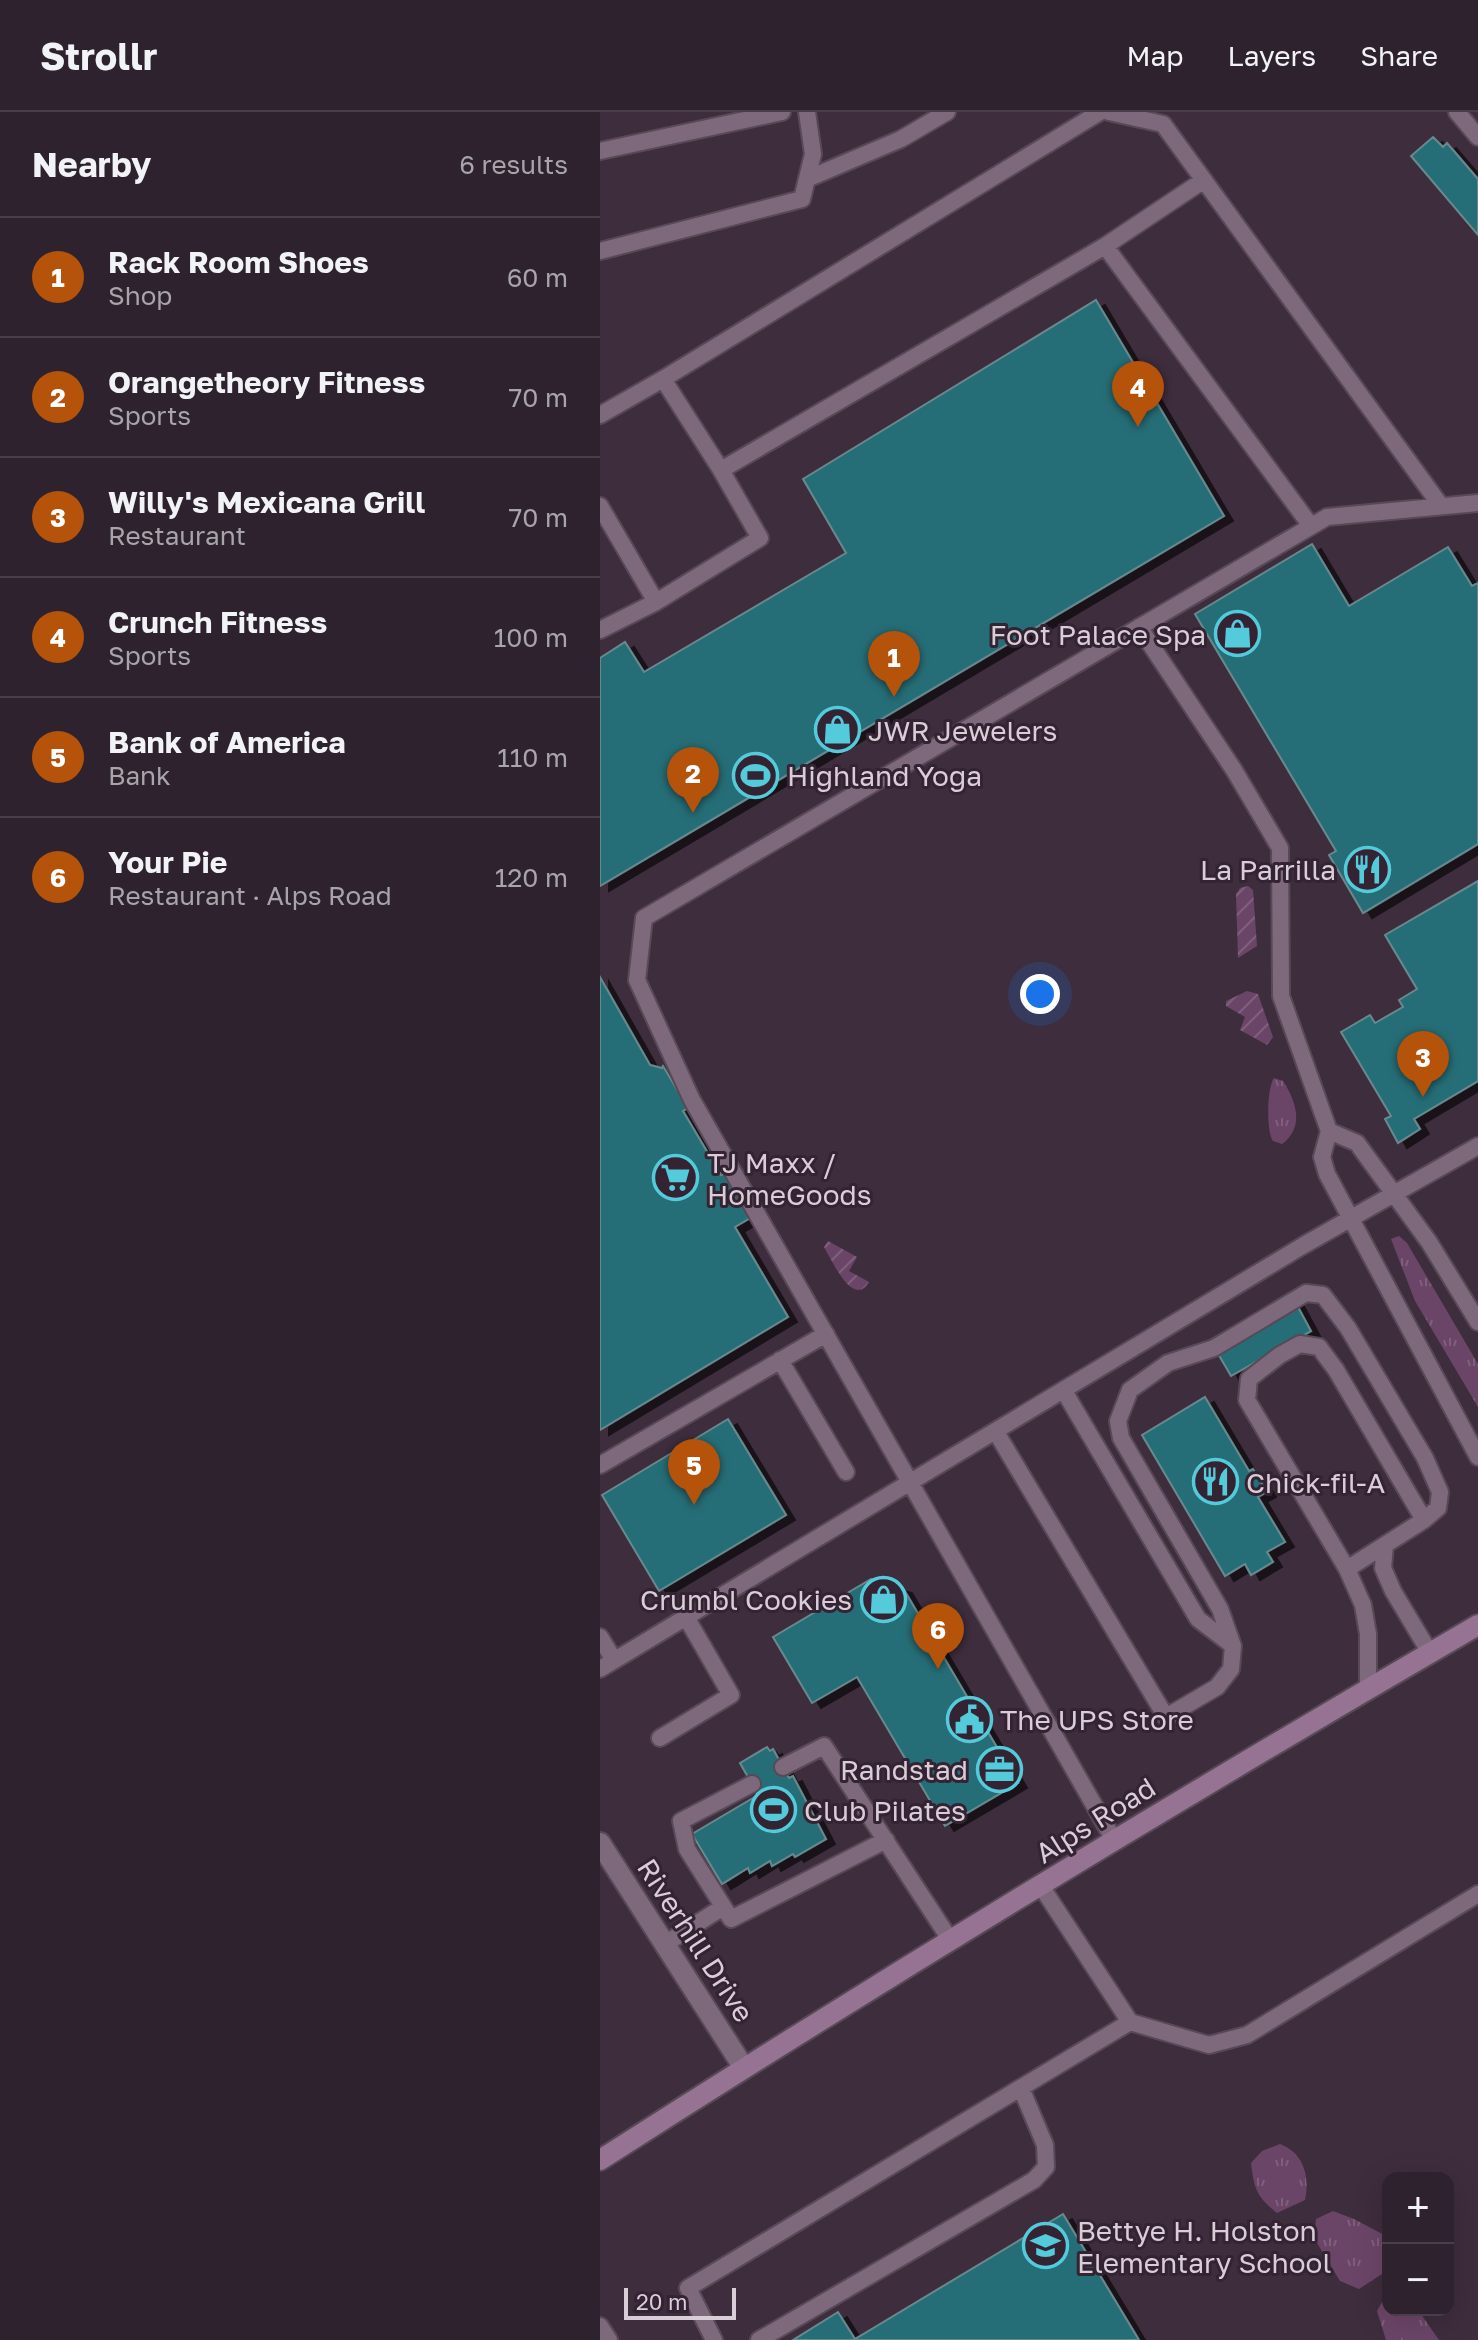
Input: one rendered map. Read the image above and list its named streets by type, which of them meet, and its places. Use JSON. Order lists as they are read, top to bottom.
{
  "streets": {
    "main road": ["Alps Road"],
    "street": ["Riverhill Drive"]
  },
  "crossings": [
    ["Alps Road", "Riverhill Drive"]
  ],
  "places": {
    "shop": ["Foot Palace Spa", "JWR Jewelers", "Crumbl Cookies"],
    "sports": ["Highland Yoga", "Club Pilates"],
    "restaurant": ["La Parrilla", "Chick-fil-A"],
    "supermarket": ["TJ Maxx / HomeGoods"],
    "public building": ["The UPS Store"],
    "office": ["Randstad"],
    "school or university": ["Bettye H. Holston Elementary School"]
  },
  "scale_bar": "20 m",
  "page": {
    "header": "Strollr",
    "nav": ["Map", "Layers", "Share"],
    "heading": ["Nearby", "6 results"],
    "list": [
      {
        "mark": "1",
        "name": "Rack Room Shoes",
        "note": "Shop",
        "value": "60 m"
      },
      {
        "mark": "2",
        "name": "Orangetheory Fitness",
        "note": "Sports",
        "value": "70 m"
      },
      {
        "mark": "3",
        "name": "Willy's Mexicana Grill",
        "note": "Restaurant",
        "value": "70 m"
      },
      {
        "mark": "4",
        "name": "Crunch Fitness",
        "note": "Sports",
        "value": "100 m"
      },
      {
        "mark": "5",
        "name": "Bank of America",
        "note": "Bank",
        "value": "110 m"
      },
      {
        "mark": "6",
        "name": "Your Pie",
        "note": "Restaurant · Alps Road",
        "value": "120 m"
      }
    ],
    "pins": [
      "4",
      "1",
      "2",
      "3",
      "5",
      "6"
    ],
    "map_buttons": ["+", "−"],
    "scale": "20 m"
  }
}
